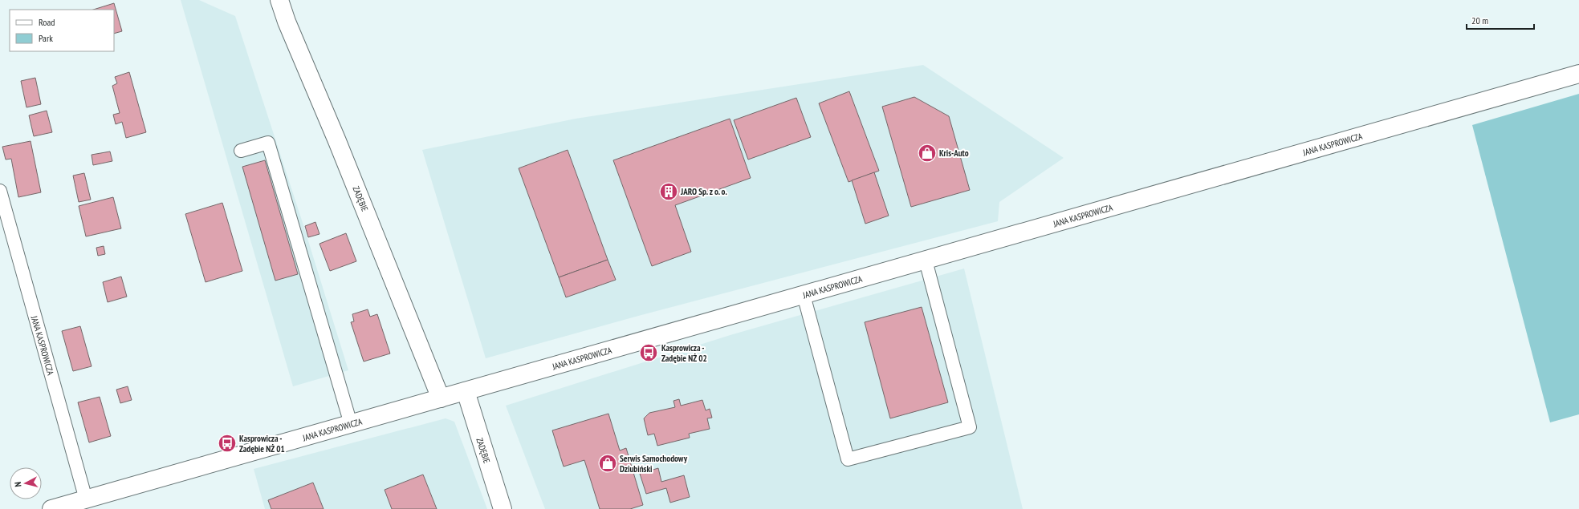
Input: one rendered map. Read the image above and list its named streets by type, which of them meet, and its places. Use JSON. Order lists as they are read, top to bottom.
{
  "streets": {
    "street": ["JANA KASPROWICZA", "ZADĘBIE"]
  },
  "crossings": [
    ["JANA KASPROWICZA", "ZADĘBIE"]
  ],
  "places": {
    "shop": ["Kris-Auto", "Serwis Samochodowy Dziubiński"],
    "building": ["JARO Sp. z o. o."],
    "bus stop": ["Kasprowicza - Zadębie NŻ 02", "Kasprowicza - Zadębie NŻ 01"]
  },
  "legend": ["Road", "Park"],
  "scale_bar": "20 m",
  "north": "left"
}
